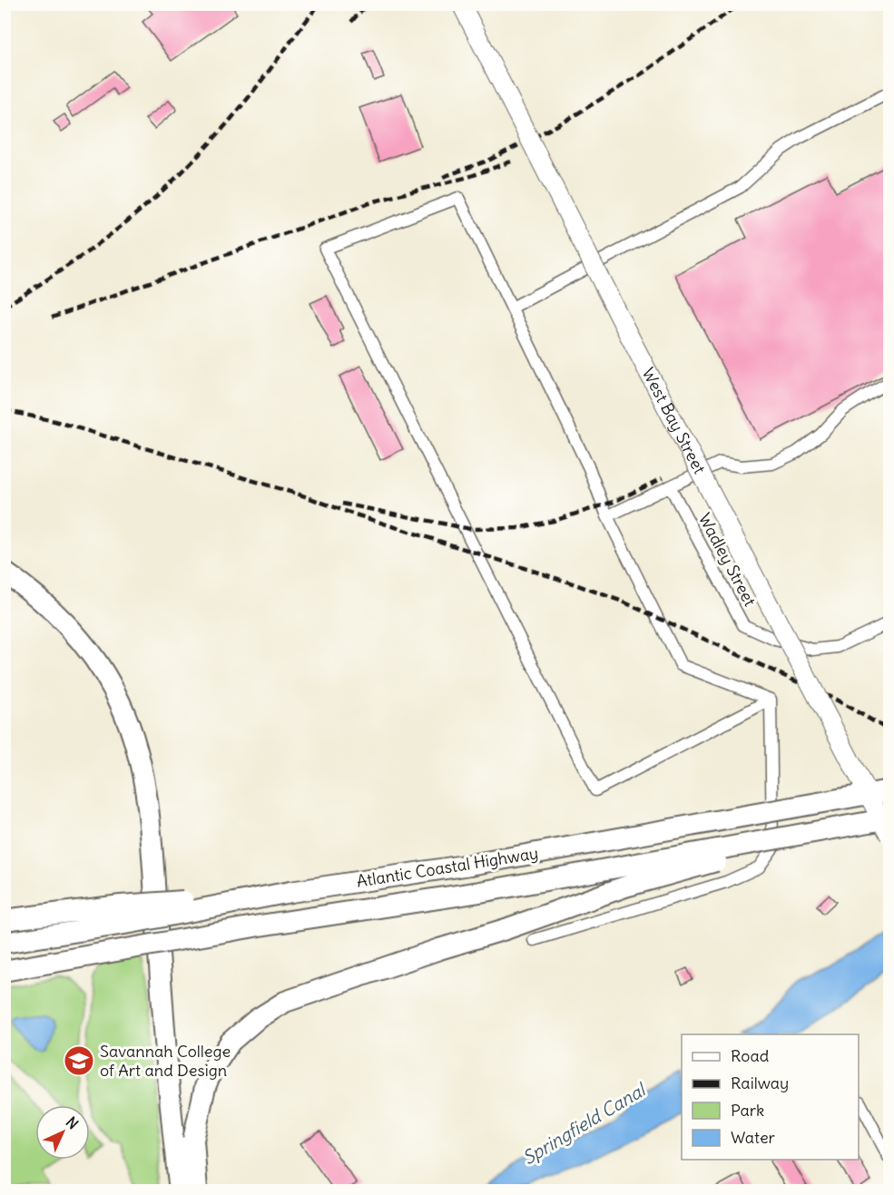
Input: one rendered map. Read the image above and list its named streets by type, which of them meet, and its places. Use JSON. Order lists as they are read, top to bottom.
{
  "streets": {
    "highway": ["Atlantic Coastal Highway"],
    "main road": ["West Bay Street"],
    "street": ["Wadley Street"]
  },
  "water": ["Springfield Canal"],
  "places": {
    "school or university": ["Savannah College of Art and Design"]
  },
  "legend": [
    "Road",
    "Railway",
    "Park",
    "Water"
  ],
  "north": "top right"
}
